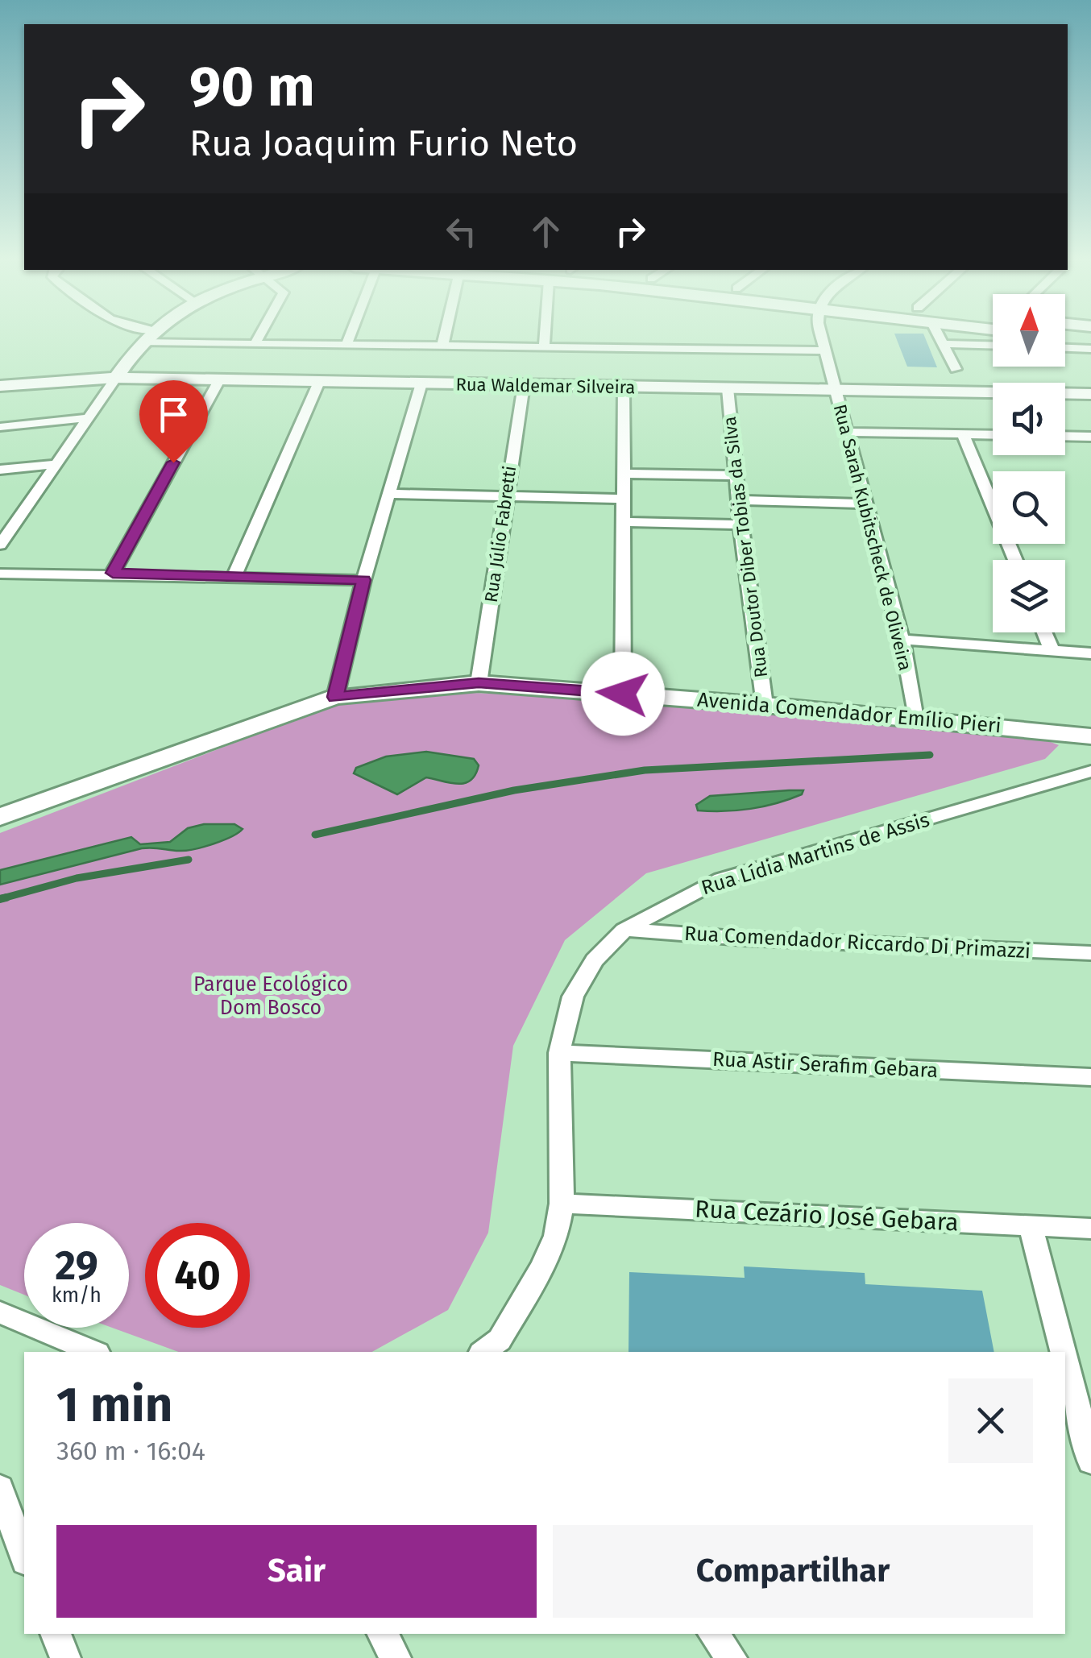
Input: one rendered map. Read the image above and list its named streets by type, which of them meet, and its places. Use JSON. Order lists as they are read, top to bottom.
{
  "streets": {
    "street": [
      "Rua Waldemar Silveira",
      "Rua Júlio Fabretti",
      "Rua Sarah Kubitscheck de Oliveira",
      "Rua Doutor Diber Tobias da Silva",
      "Avenida Comendador Emílio Pieri",
      "Rua Lídia Martins de Assis",
      "Rua Comendador Riccardo Di Primazzi",
      "Rua Astir Serafim Gebara",
      "Rua Cezário José Gebara"
    ]
  },
  "crossings": [
    ["Rua Waldemar Silveira", "Rua Júlio Fabretti"],
    ["Rua Waldemar Silveira", "Rua Sarah Kubitscheck de Oliveira"],
    ["Rua Waldemar Silveira", "Rua Doutor Diber Tobias da Silva"],
    ["Rua Júlio Fabretti", "Avenida Comendador Emílio Pieri"],
    ["Rua Sarah Kubitscheck de Oliveira", "Avenida Comendador Emílio Pieri"],
    ["Rua Doutor Diber Tobias da Silva", "Avenida Comendador Emílio Pieri"],
    ["Rua Lídia Martins de Assis", "Rua Comendador Riccardo Di Primazzi"],
    ["Rua Lídia Martins de Assis", "Rua Astir Serafim Gebara"],
    ["Rua Lídia Martins de Assis", "Rua Cezário José Gebara"]
  ],
  "parks": ["Parque Ecológico Dom Bosco"],
  "north": "top",
  "page": {
    "turn": ["90 m", "Rua Joaquim Furio Neto"],
    "speed": "29 km/h",
    "limit": "40",
    "heading": ["1 min", "360 m · 16:04"],
    "buttons": ["Sair", "Compartilhar"]
  }
}
